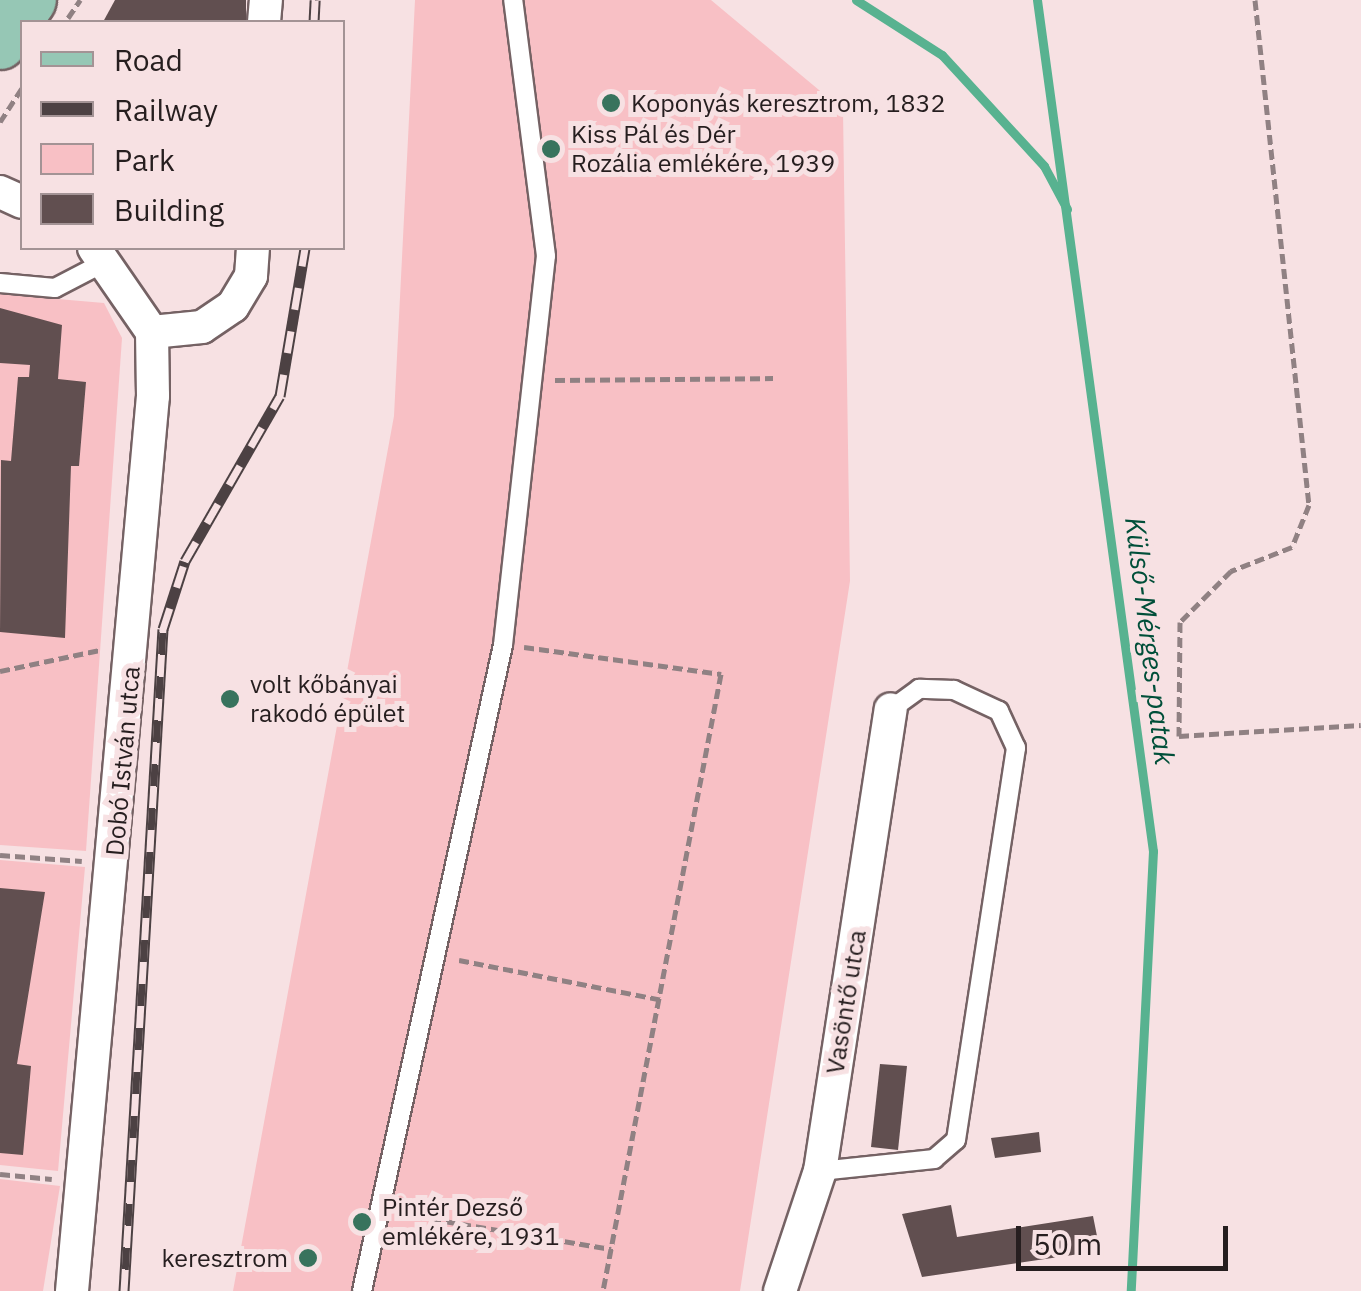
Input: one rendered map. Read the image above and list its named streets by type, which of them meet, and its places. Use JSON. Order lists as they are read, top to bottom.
{
  "streets": {
    "street": ["Dobó István utca", "Vasöntő utca"]
  },
  "water": ["Külső-Mérges-patak"],
  "places": [
    "Koponyás keresztrom, 1832",
    "Kiss Pál és Dér Rozália emlékére, 1939",
    "volt kőbányai rakodó épület",
    "Pintér Dezső emlékére, 1931",
    "keresztrom"
  ],
  "legend": [
    "Road",
    "Railway",
    "Park",
    "Building"
  ],
  "scale_bar": "50 m"
}
